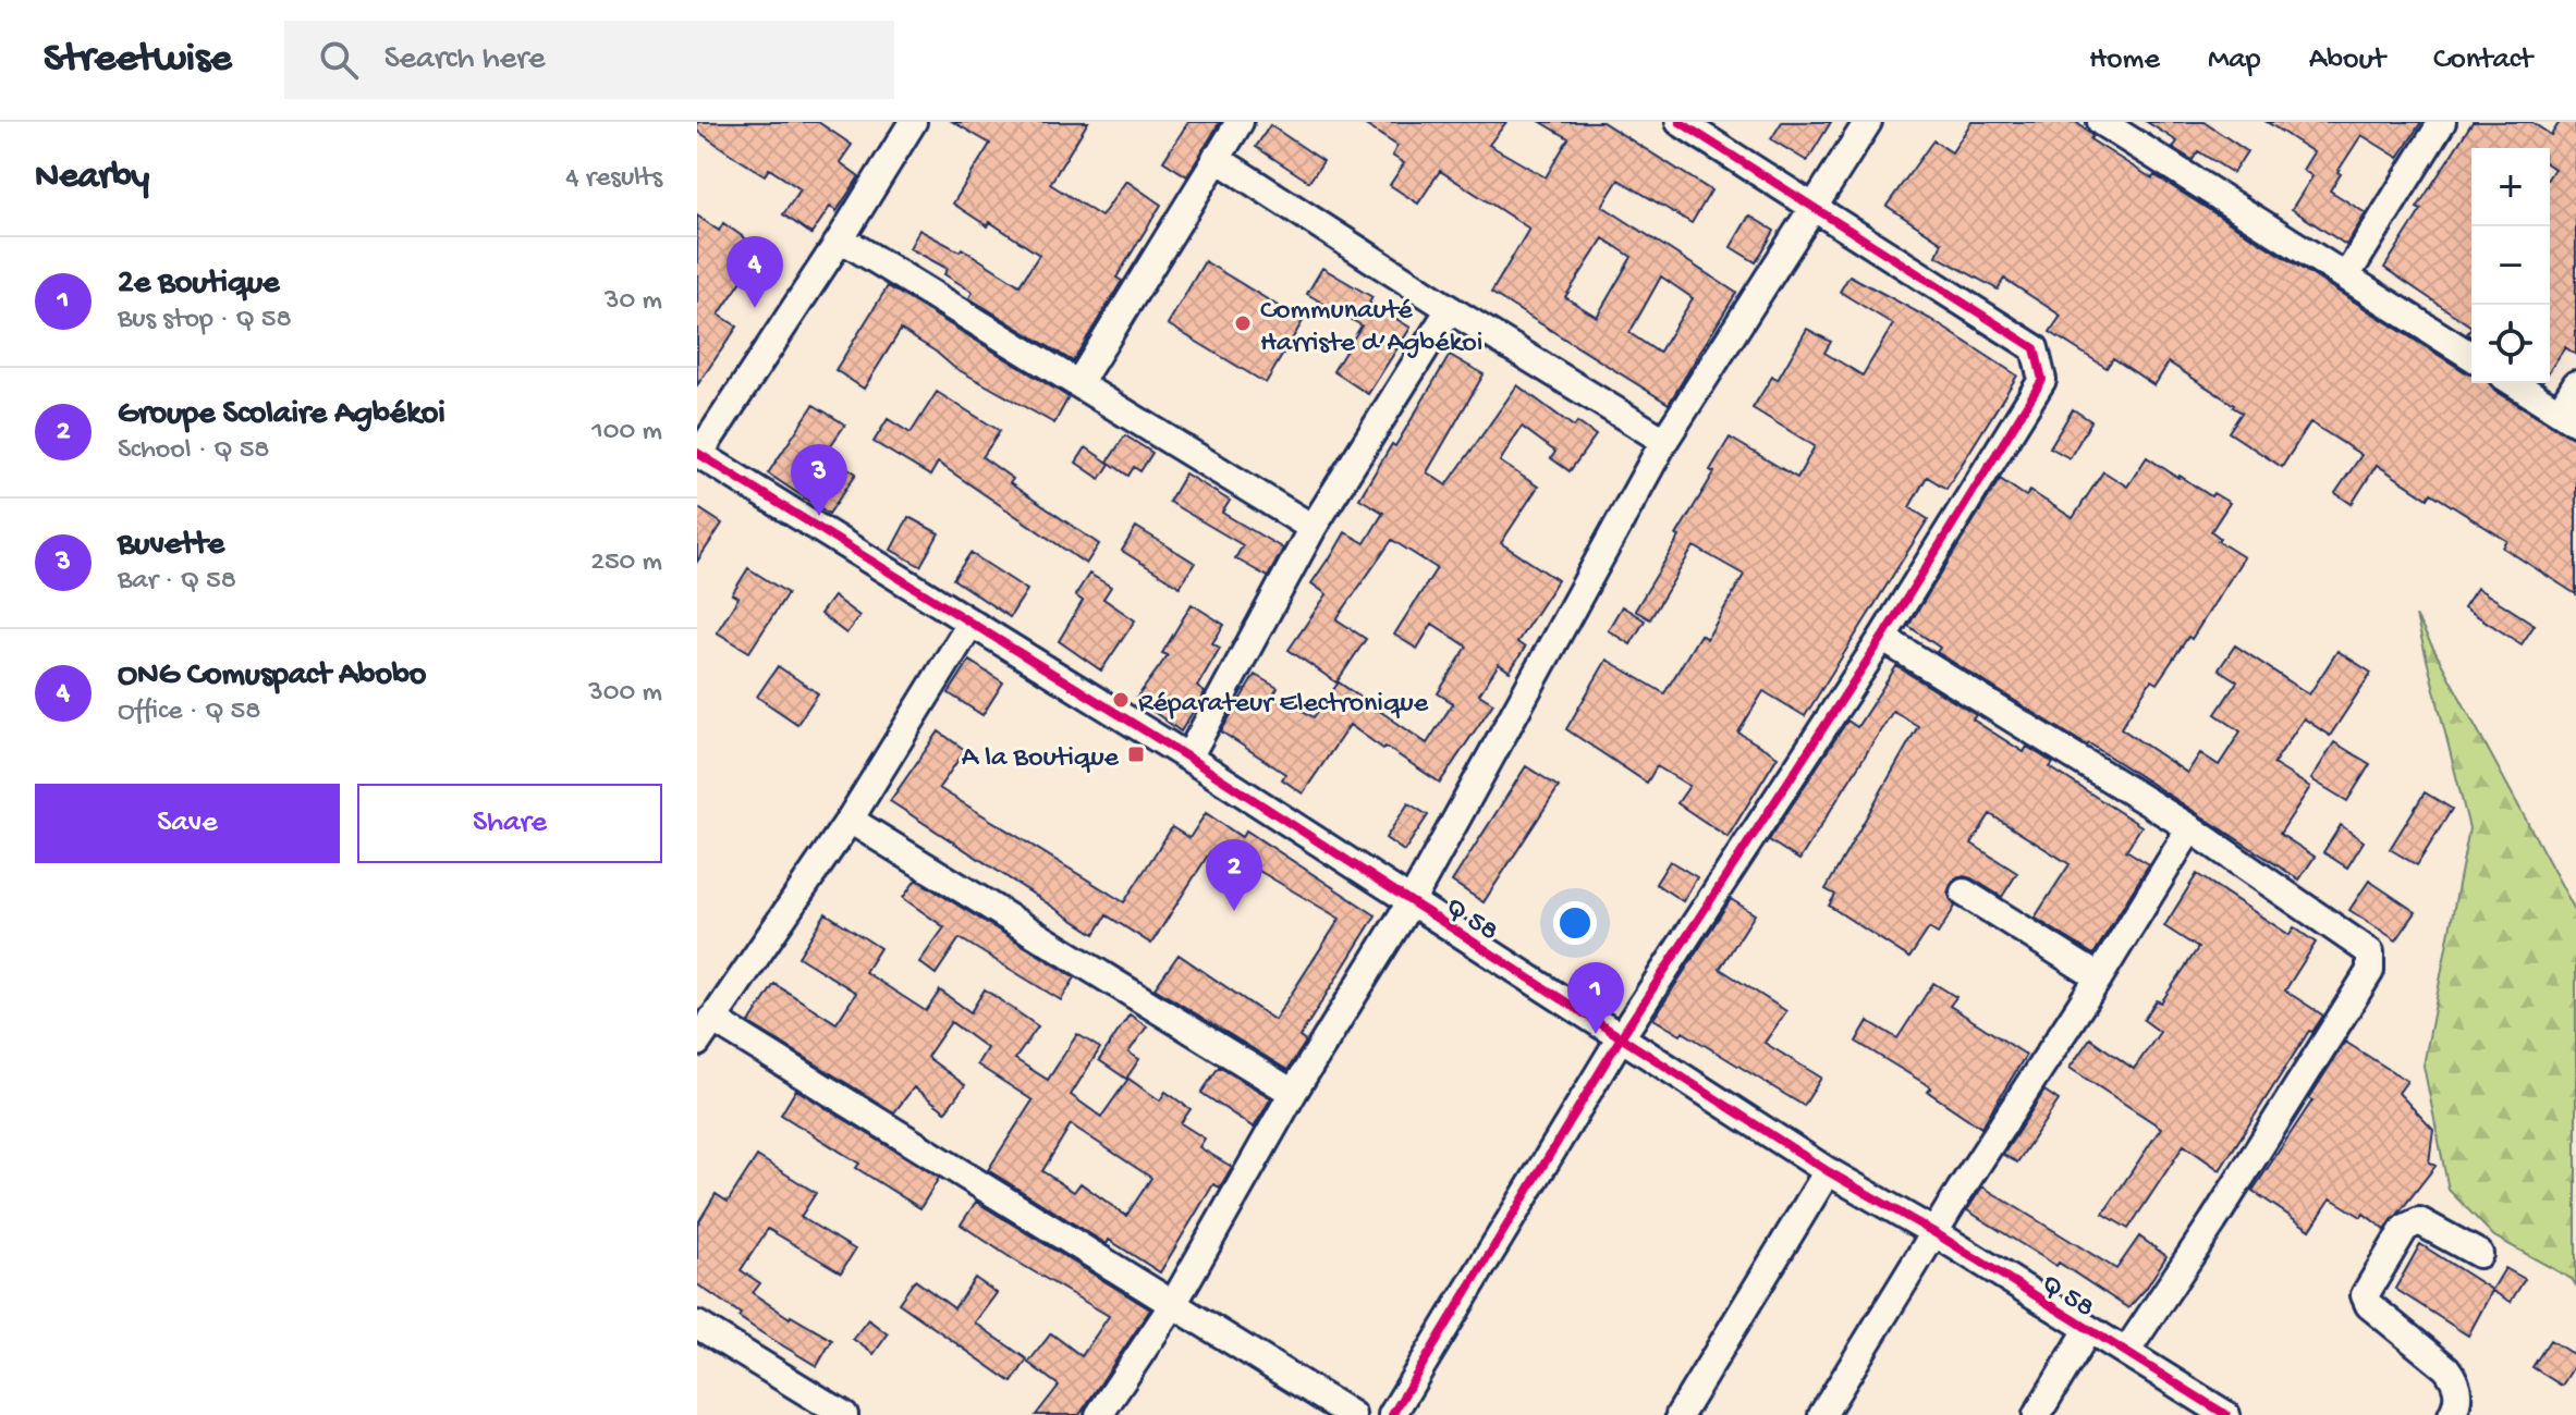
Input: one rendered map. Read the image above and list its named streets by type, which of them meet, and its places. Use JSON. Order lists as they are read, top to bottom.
{
  "streets": {
    "street": ["Q 58"]
  },
  "places": {
    "other": ["Communauté Harriste d’Agbékoi", "Réparateur Electronique"],
    "transit": ["A la Boutique"]
  },
  "page": {
    "header": "Streetwise",
    "search": "Search here",
    "nav": [
      "Home",
      "Map",
      "About",
      "Contact"
    ],
    "heading": ["Nearby", "4 results"],
    "map_buttons": ["+", "−"],
    "list": [
      {
        "mark": "1",
        "name": "2e Boutique",
        "note": "Bus stop · Q 58",
        "value": "30 m"
      },
      {
        "mark": "2",
        "name": "Groupe Scolaire Agbékoi",
        "note": "School · Q 58",
        "value": "100 m"
      },
      {
        "mark": "3",
        "name": "Buvette",
        "note": "Bar · Q 58",
        "value": "250 m"
      },
      {
        "mark": "4",
        "name": "ONG Comuspact Abobo",
        "note": "Office · Q 58",
        "value": "300 m"
      }
    ],
    "pins": [
      "4",
      "3",
      "2",
      "1"
    ],
    "buttons": ["Save", "Share"]
  }
}
